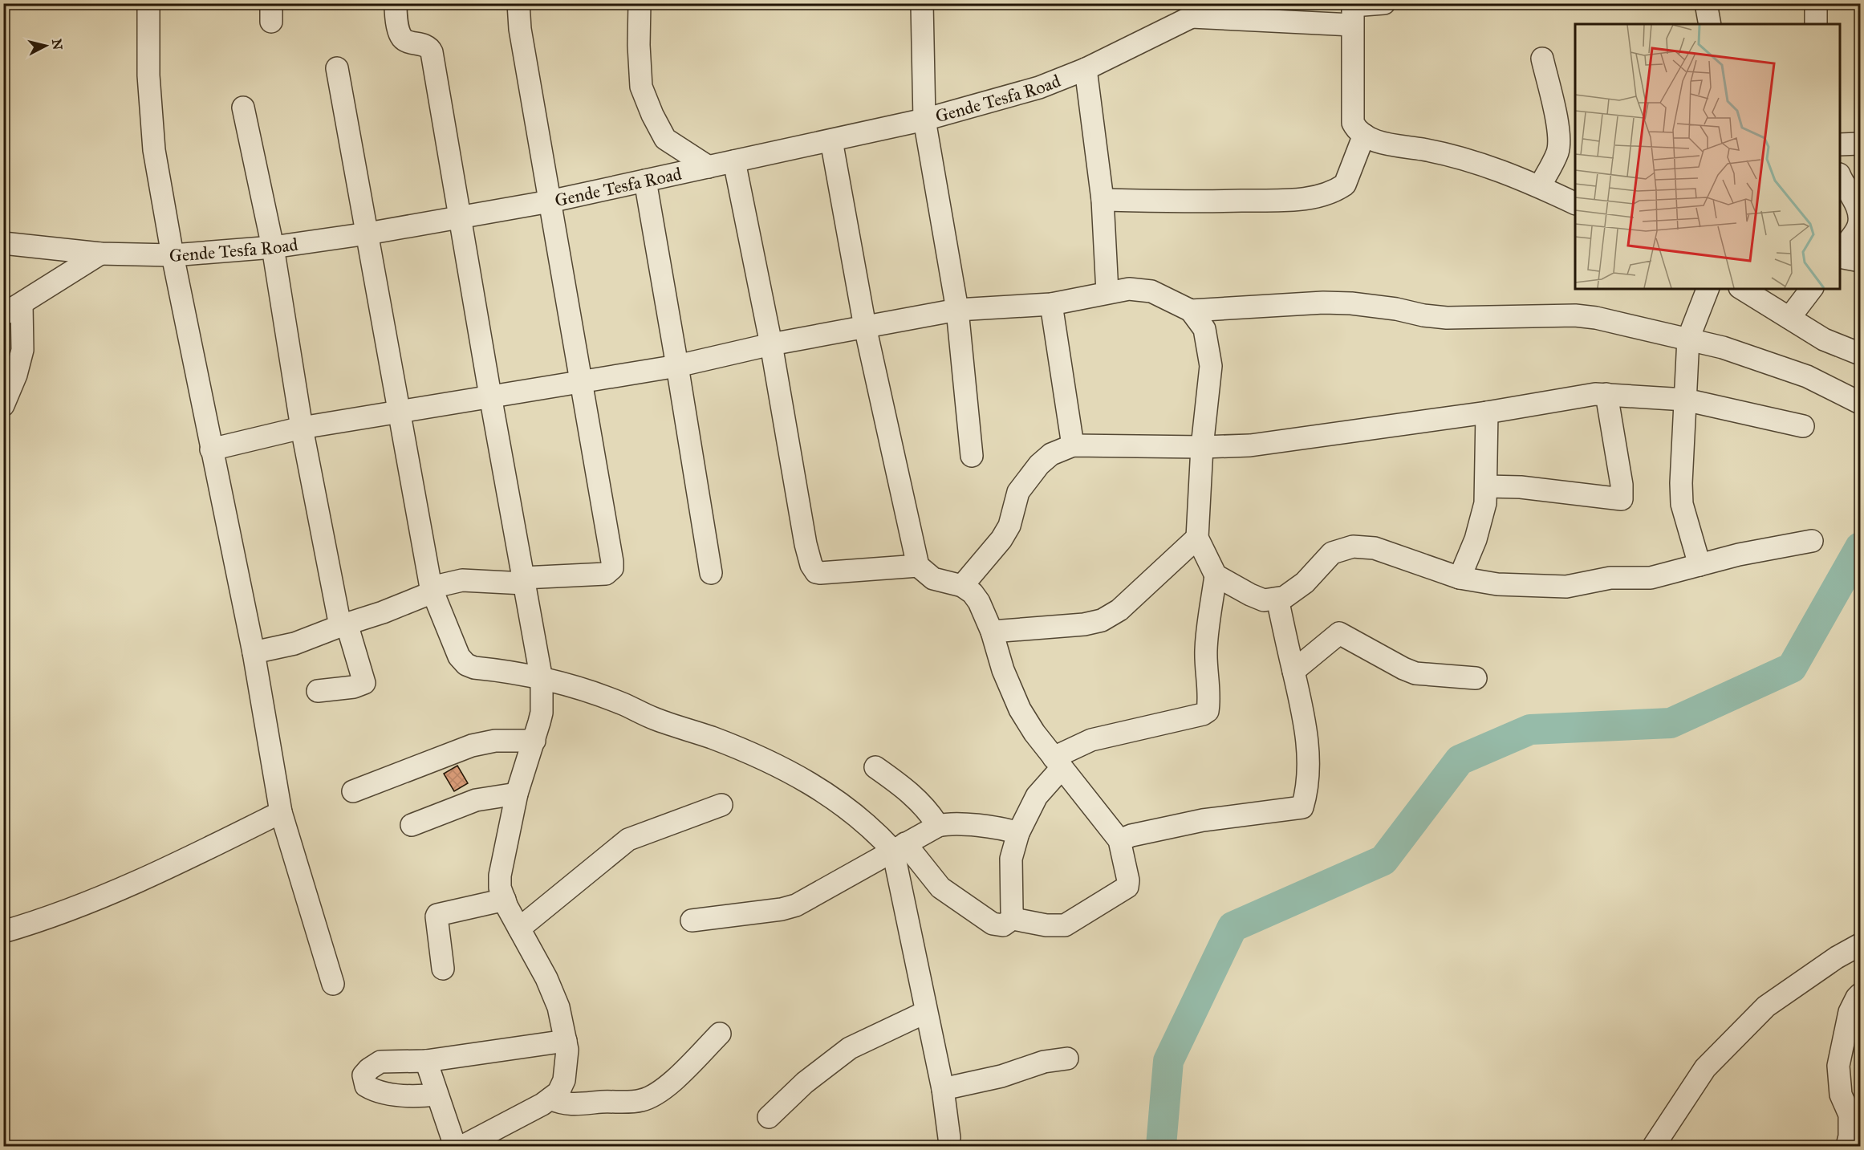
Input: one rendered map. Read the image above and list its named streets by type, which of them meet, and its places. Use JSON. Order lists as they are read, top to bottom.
{
  "streets": {
    "street": ["Gende Tesfa Road"]
  },
  "north": "right"
}
